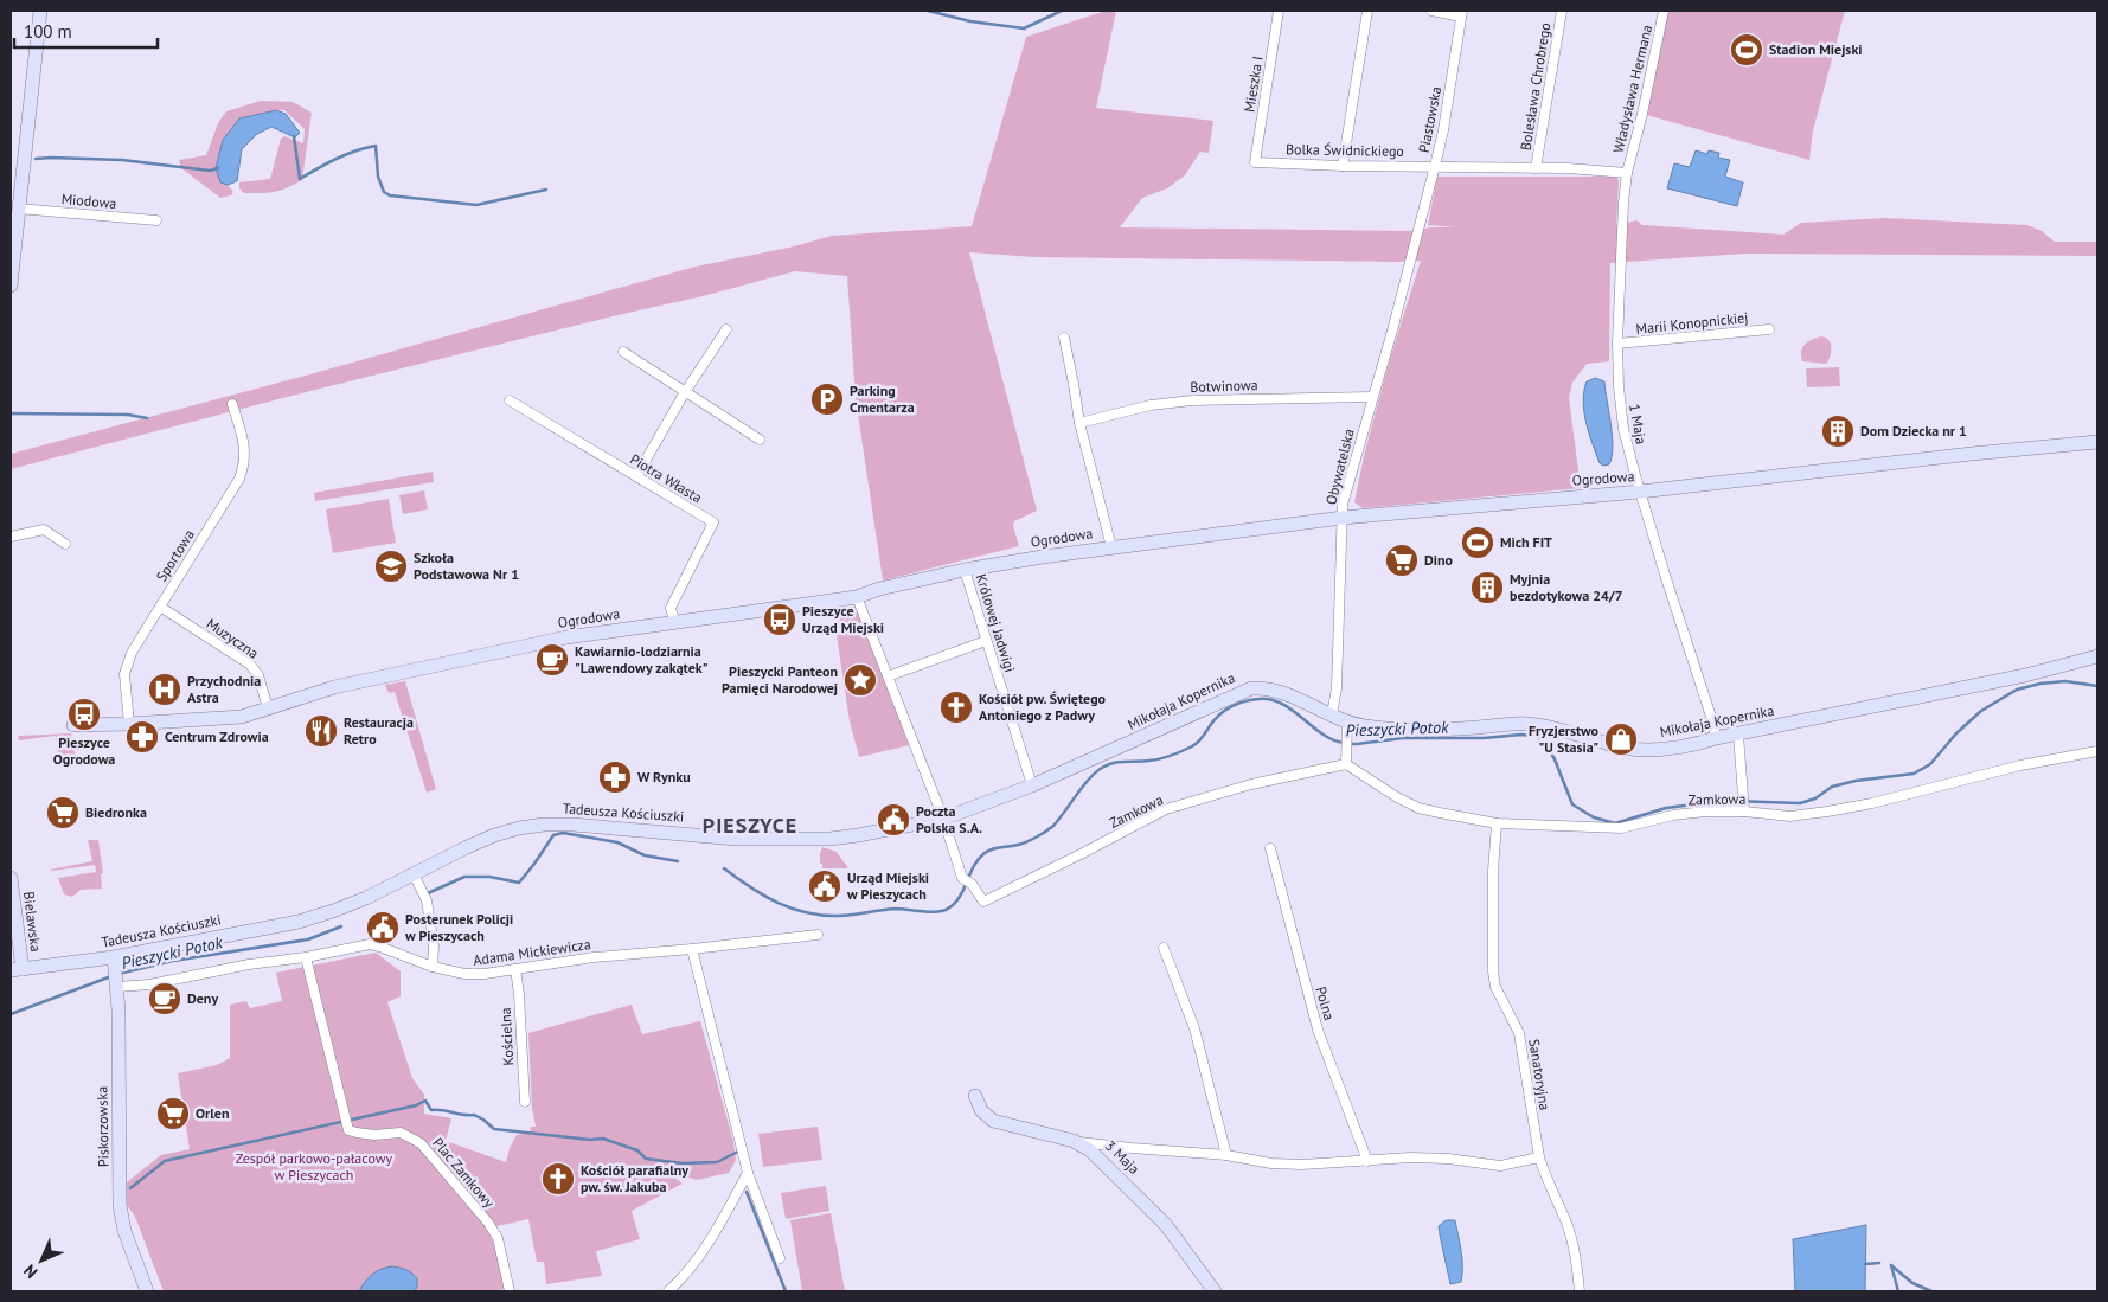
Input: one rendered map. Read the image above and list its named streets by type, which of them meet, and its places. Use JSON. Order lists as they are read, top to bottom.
{
  "streets": {
    "street": [
      "Mieszka I",
      "Bolesława Chrobrego",
      "Władysława Hermana",
      "Piastowska",
      "Bolka Świdnickiego",
      "Miodowa",
      "Marii Konopnickiej",
      "Botwinowa",
      "1 Maja",
      "Obywatelska",
      "Piotra Własta",
      "Ogrodowa",
      "Sportowa",
      "Królowej Jadwigi",
      "Muzyczna",
      "Mikołaja Kopernika",
      "Zamkowa",
      "Tadeusza Kościuszki",
      "Bielawska",
      "Adama Mickiewicza",
      "Polna",
      "Kościelna",
      "Sanatoryjna",
      "Piskorzowska",
      "3 Maja",
      "Plac Zamkowy"
    ]
  },
  "crossings": [
    ["Mieszka I", "Bolka Świdnickiego"],
    ["Bolesława Chrobrego", "Bolka Świdnickiego"],
    ["Władysława Hermana", "Bolka Świdnickiego"],
    ["Władysława Hermana", "1 Maja"],
    ["Piastowska", "Bolka Świdnickiego"],
    ["Piastowska", "Obywatelska"],
    ["Bolka Świdnickiego", "1 Maja"],
    ["Marii Konopnickiej", "1 Maja"],
    ["Botwinowa", "Obywatelska"],
    ["Botwinowa", "Ogrodowa"],
    ["1 Maja", "Ogrodowa"],
    ["1 Maja", "Mikołaja Kopernika"],
    ["Obywatelska", "Ogrodowa"],
    ["Obywatelska", "Mikołaja Kopernika"],
    ["Piotra Własta", "Ogrodowa"],
    ["Ogrodowa", "Sportowa"],
    ["Ogrodowa", "Królowej Jadwigi"],
    ["Ogrodowa", "Muzyczna"],
    ["Sportowa", "Muzyczna"],
    ["Królowej Jadwigi", "Mikołaja Kopernika"],
    ["Mikołaja Kopernika", "Zamkowa"],
    ["Mikołaja Kopernika", "Tadeusza Kościuszki"],
    ["Zamkowa", "Sanatoryjna"],
    ["Tadeusza Kościuszki", "Bielawska"],
    ["Tadeusza Kościuszki", "Piskorzowska"],
    ["Adama Mickiewicza", "Kościelna"],
    ["Adama Mickiewicza", "Piskorzowska"],
    ["Adama Mickiewicza", "Plac Zamkowy"]
  ],
  "districts": ["PIESZYCE"],
  "water": ["Pieszycki Potok"],
  "parks": ["Zespół parkowo-pałacowy w Pieszycach"],
  "places": {
    "sports": ["Stadion Miejski", "Mich FIT"],
    "parking": ["Parking Cmentarza"],
    "building": ["Dom Dziecka nr 1", "Myjnia bezdotykowa 24/7"],
    "supermarket": ["Dino", "Biedronka", "Orlen"],
    "school or university": ["Szkoła Podstawowa Nr 1"],
    "bus stop": ["Pieszyce Urząd Miejski", "Pieszyce Ogrodowa"],
    "cafe": ["Kawiarnio-lodziarnia \"Lawendowy zakątek\"", "Deny"],
    "place": ["Pieszycki Panteon Pamięci Narodowej"],
    "hospital": ["Przychodnia Astra"],
    "church": ["Kościół pw. Świętego Antoniego z Padwy", "Kościół parafialny pw. św. Jakuba"],
    "restaurant": ["Restauracja Retro"],
    "pharmacy": ["Centrum Zdrowia", "W Rynku"],
    "shop": ["Fryzjerstwo \"U Stasia\""],
    "public building": ["Poczta Polska S.A.", "Urząd Miejski w Pieszycach", "Posterunek Policji w Pieszycach"]
  },
  "scale_bar": "100 m",
  "north": "bottom left"
}
